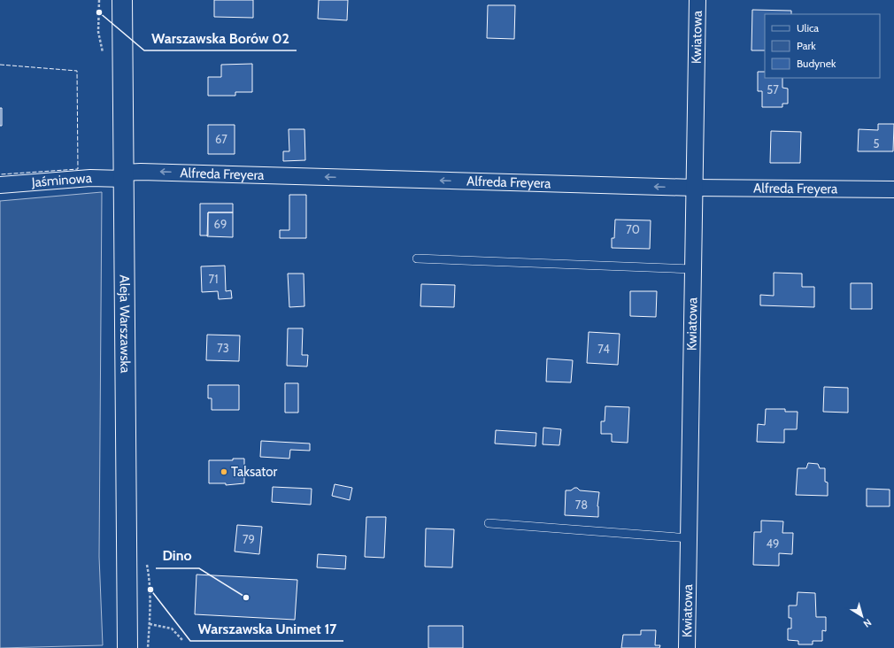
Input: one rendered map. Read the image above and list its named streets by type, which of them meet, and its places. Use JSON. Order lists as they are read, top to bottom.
{
  "streets": {
    "street": [
      "Kwiatowa",
      "Alfreda Freyera",
      "Jaśminowa",
      "Aleja Warszawska"
    ]
  },
  "crossings": [
    ["Kwiatowa", "Alfreda Freyera"],
    ["Alfreda Freyera", "Jaśminowa"],
    ["Alfreda Freyera", "Aleja Warszawska"],
    ["Jaśminowa", "Aleja Warszawska"]
  ],
  "one_way": ["Alfreda Freyera"],
  "places": [
    "Warszawska Borów 02",
    "Taksator",
    "Warszawska Unimet 17",
    "Dino"
  ],
  "house_numbers": [
    "57",
    "67",
    "5",
    "69",
    "70",
    "71",
    "73",
    "74",
    "78",
    "79",
    "49"
  ],
  "legend": ["Ulica", "Park", "Budynek"],
  "north": "bottom right"
}
